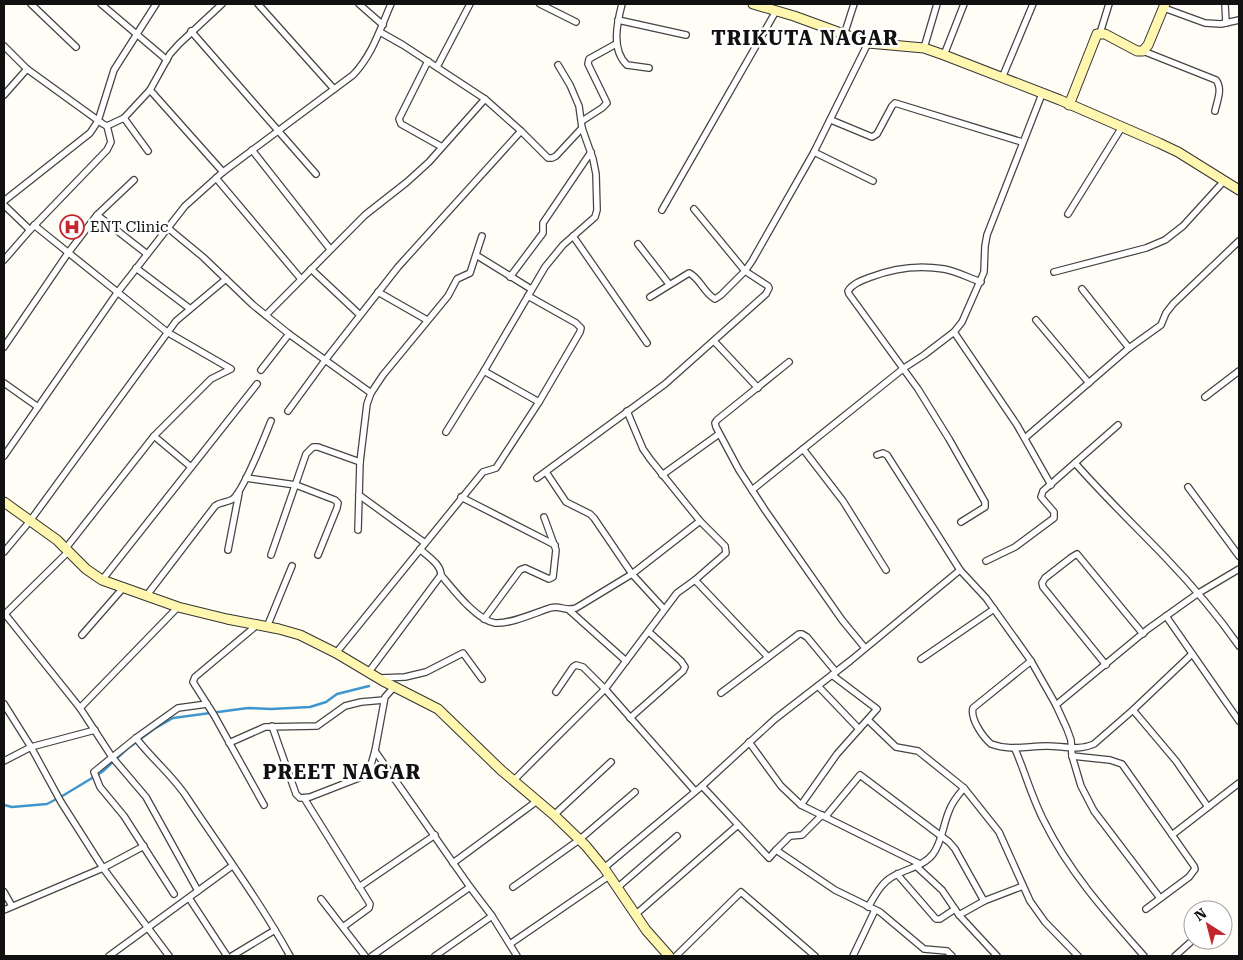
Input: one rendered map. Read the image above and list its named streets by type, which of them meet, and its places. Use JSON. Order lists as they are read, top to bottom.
{
  "districts": ["TRIKUTA NAGAR", "PREET NAGAR"],
  "places": {
    "hospital": ["ENT Clinic"]
  },
  "north": "top left"
}
